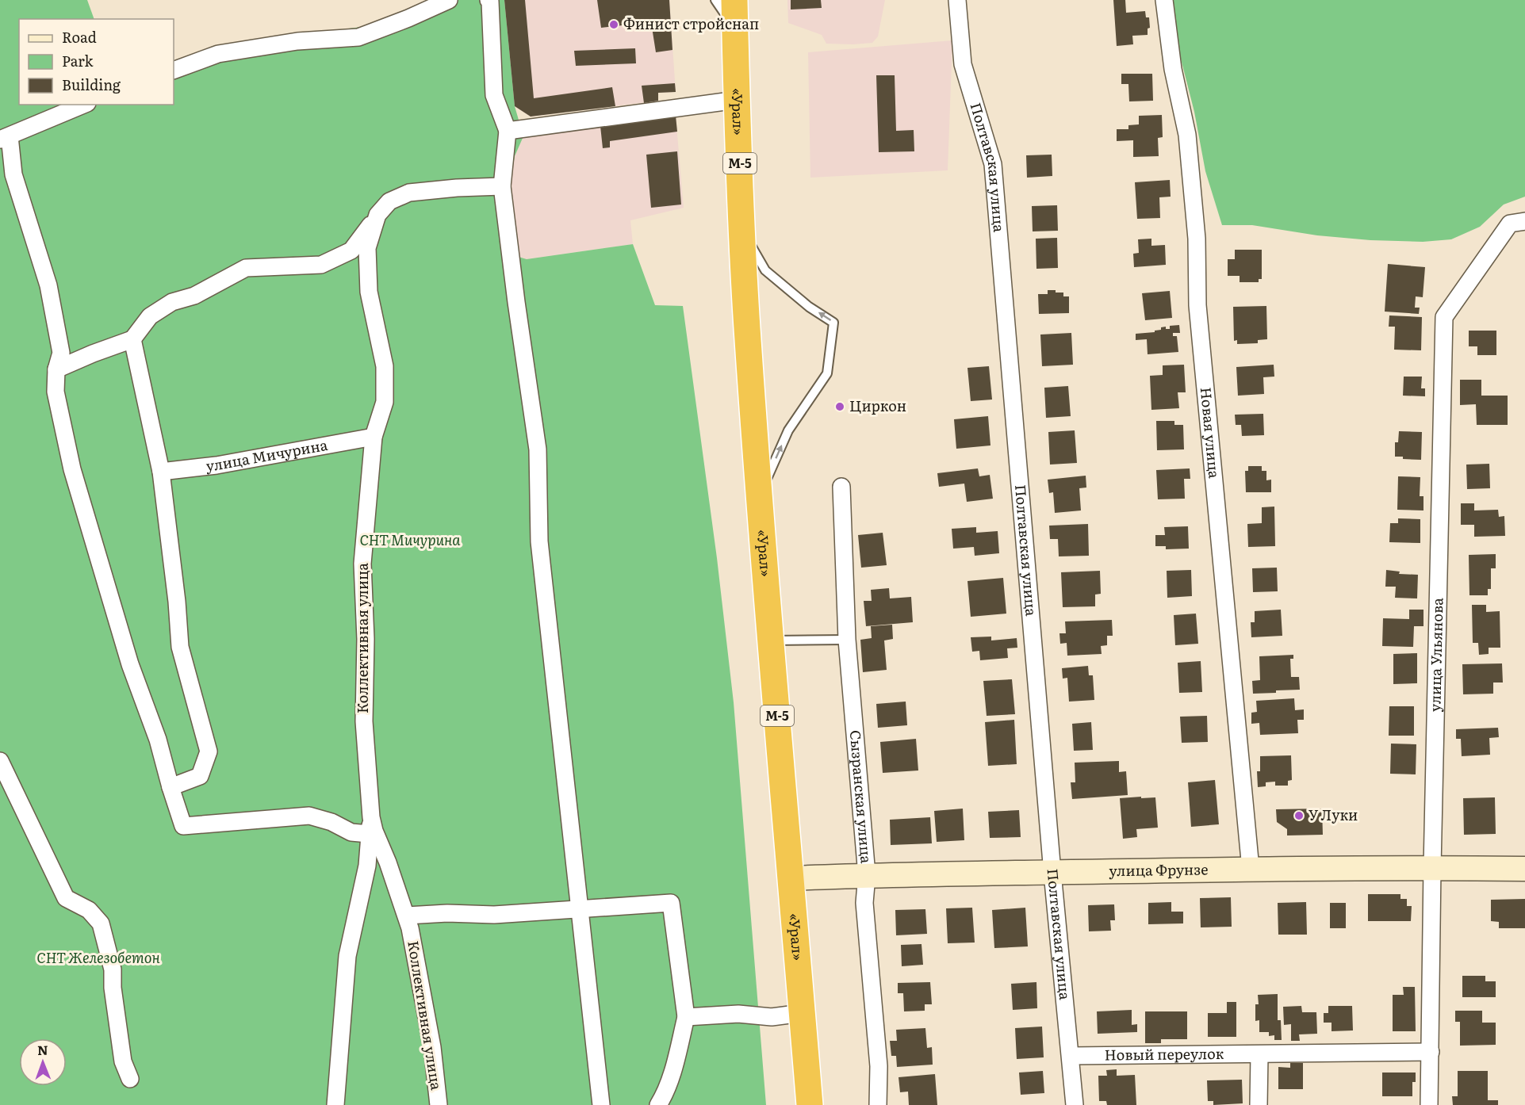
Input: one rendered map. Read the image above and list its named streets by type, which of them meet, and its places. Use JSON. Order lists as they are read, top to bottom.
{
  "streets": {
    "highway": ["«Урал»", "М-5"],
    "street": [
      "Полтавская улица",
      "Новая улица",
      "улица Мичурина",
      "Коллективная улица",
      "улица Ульянова",
      "Сызранская улица",
      "улица Фрунзе",
      "Новый переулок"
    ]
  },
  "crossings": [
    ["«Урал»", "улица Фрунзе"],
    ["Полтавская улица", "улица Фрунзе"],
    ["Полтавская улица", "Новый переулок"],
    ["Новая улица", "улица Фрунзе"],
    ["улица Мичурина", "Коллективная улица"],
    ["улица Ульянова", "улица Фрунзе"],
    ["улица Ульянова", "Новый переулок"],
    ["Сызранская улица", "улица Фрунзе"]
  ],
  "parks": ["СНТ Мичурина", "СНТ Железобетон"],
  "places": ["Финист стройснап", "Циркон", "У Луки"],
  "legend": ["Road", "Park", "Building"],
  "north": "top"
}
